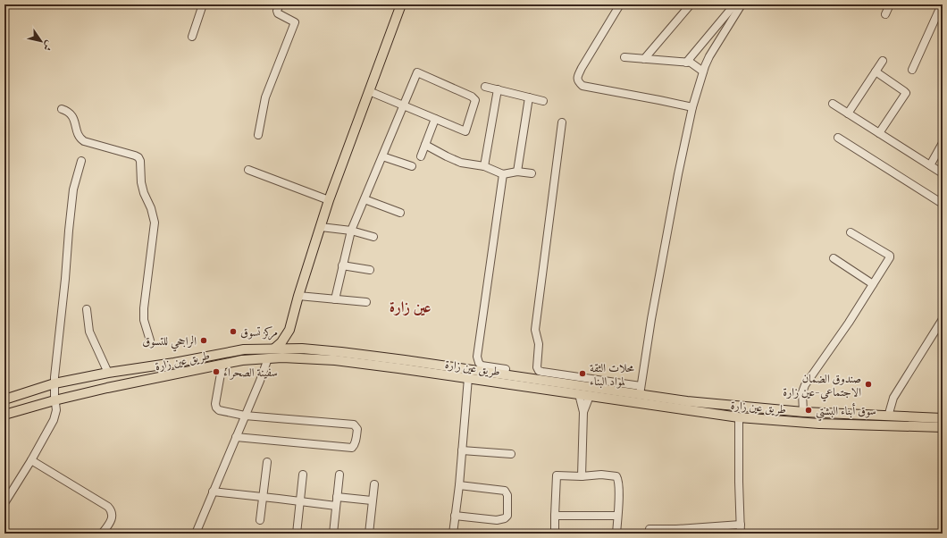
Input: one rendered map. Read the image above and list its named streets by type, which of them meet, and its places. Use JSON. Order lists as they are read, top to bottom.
{
  "streets": {
    "main road": ["طريق عين زارة"]
  },
  "districts": ["عين زارة"],
  "places": [
    "مركز تسوق",
    "الراجحي للتسوق",
    "سفينة الصحراء",
    "محلات الثقة لمواد البناء",
    "صندوق الضمان الاجتماعي -عين زارة",
    "سوق أبناء البشتي"
  ],
  "north": "bottom right"
}
